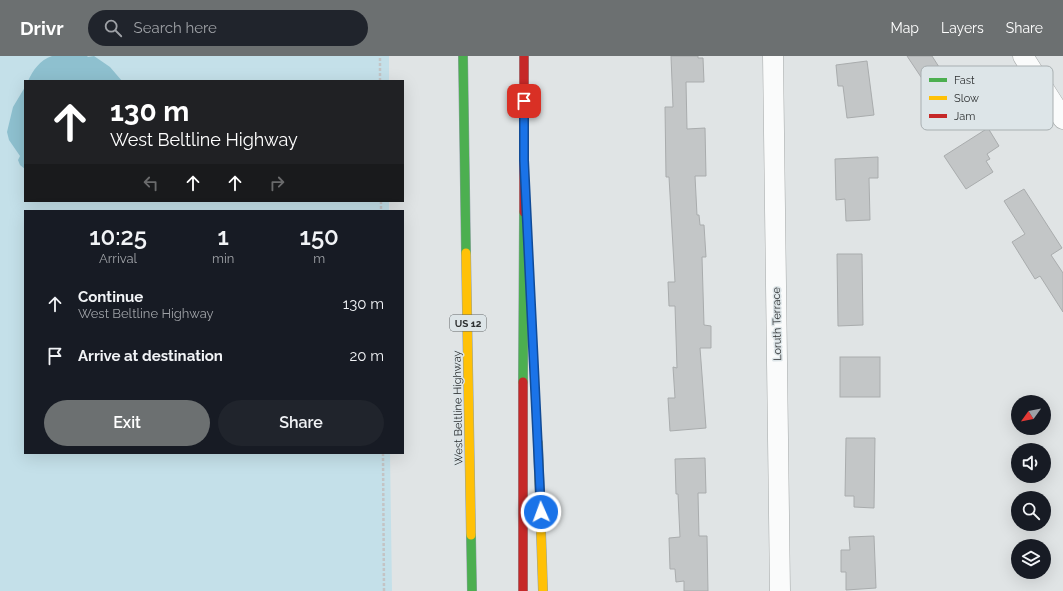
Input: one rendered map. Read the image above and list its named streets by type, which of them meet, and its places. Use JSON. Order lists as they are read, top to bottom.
{
  "streets": {
    "highway": ["US 12", "West Beltline Highway"],
    "street": ["Loruth Terrace"]
  },
  "legend": ["Fast", "Slow", "Jam"],
  "north": "bottom left",
  "page": {
    "header": "Drivr",
    "search": "Search here",
    "nav": ["Map", "Layers", "Share"],
    "turn": ["130 m", "West Beltline Highway"],
    "eta": [
      "10:25",
      "Arrival",
      "1",
      "min",
      "150",
      "m"
    ],
    "list": [
      {
        "name": "Continue",
        "note": "West Beltline Highway",
        "value": "130 m"
      },
      {
        "name": "Arrive at destination",
        "value": "20 m"
      }
    ],
    "buttons": ["Exit", "Share"]
  }
}
